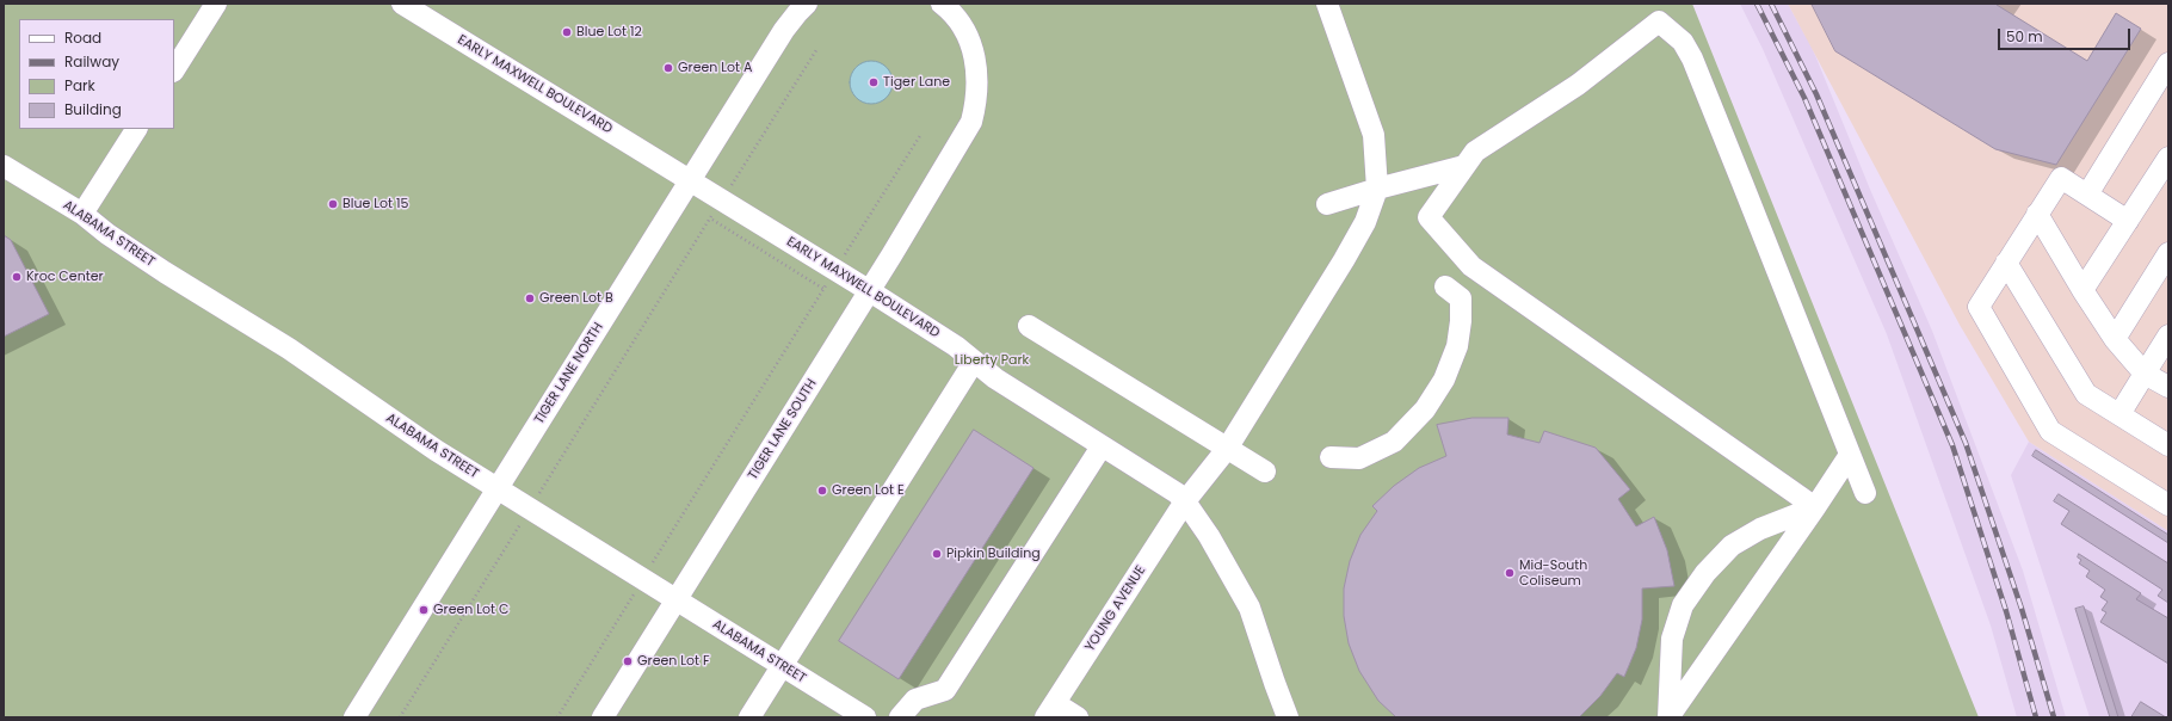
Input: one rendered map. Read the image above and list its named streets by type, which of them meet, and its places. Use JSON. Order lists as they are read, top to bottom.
{
  "streets": {
    "street": [
      "EARLY MAXWELL BOULEVARD",
      "ALABAMA STREET",
      "TIGER LANE NORTH",
      "TIGER LANE SOUTH",
      "YOUNG AVENUE"
    ]
  },
  "crossings": [
    ["EARLY MAXWELL BOULEVARD", "TIGER LANE NORTH"],
    ["EARLY MAXWELL BOULEVARD", "TIGER LANE SOUTH"],
    ["EARLY MAXWELL BOULEVARD", "YOUNG AVENUE"],
    ["ALABAMA STREET", "TIGER LANE NORTH"],
    ["ALABAMA STREET", "TIGER LANE SOUTH"]
  ],
  "parks": ["Liberty Park"],
  "places": [
    "Blue Lot 12",
    "Green Lot A",
    "Tiger Lane",
    "Blue Lot 15",
    "Kroc Center",
    "Green Lot B",
    "Green Lot E",
    "Pipkin Building",
    "Mid-South Coliseum",
    "Green Lot C",
    "Green Lot F"
  ],
  "legend": [
    "Road",
    "Railway",
    "Park",
    "Building"
  ],
  "scale_bar": "50 m"
}
